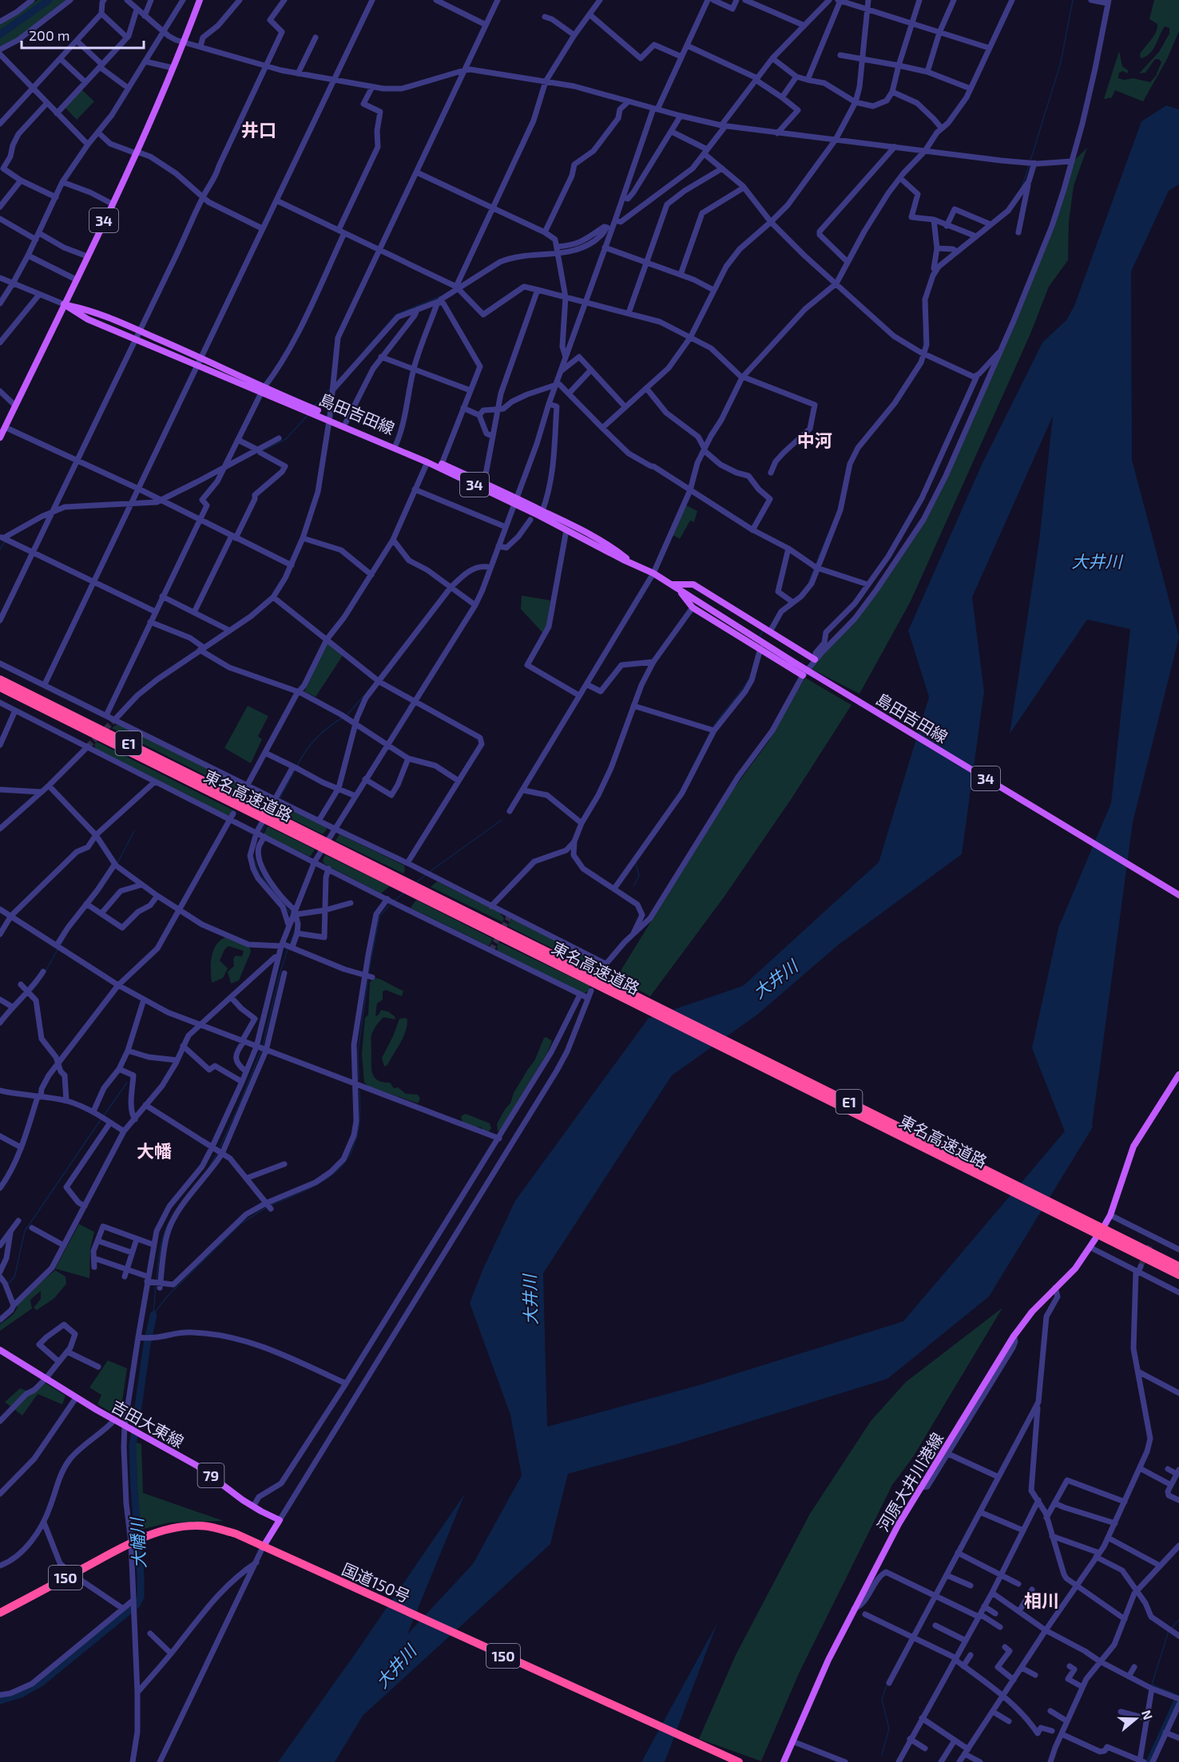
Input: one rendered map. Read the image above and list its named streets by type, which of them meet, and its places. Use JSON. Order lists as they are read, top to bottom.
{
  "streets": {
    "highway": [
      "E1",
      "東名高速道路",
      "150",
      "国道150号"
    ],
    "main road": [
      "34",
      "島田吉田線",
      "吉田大東線",
      "79",
      "河原大井川港線"
    ]
  },
  "crossings": [
    ["34", "島田吉田線"]
  ],
  "districts": [
    "井口",
    "中河",
    "大幡",
    "相川"
  ],
  "water": ["大井川", "大幡川"],
  "scale_bar": "200 m",
  "north": "right"
}
